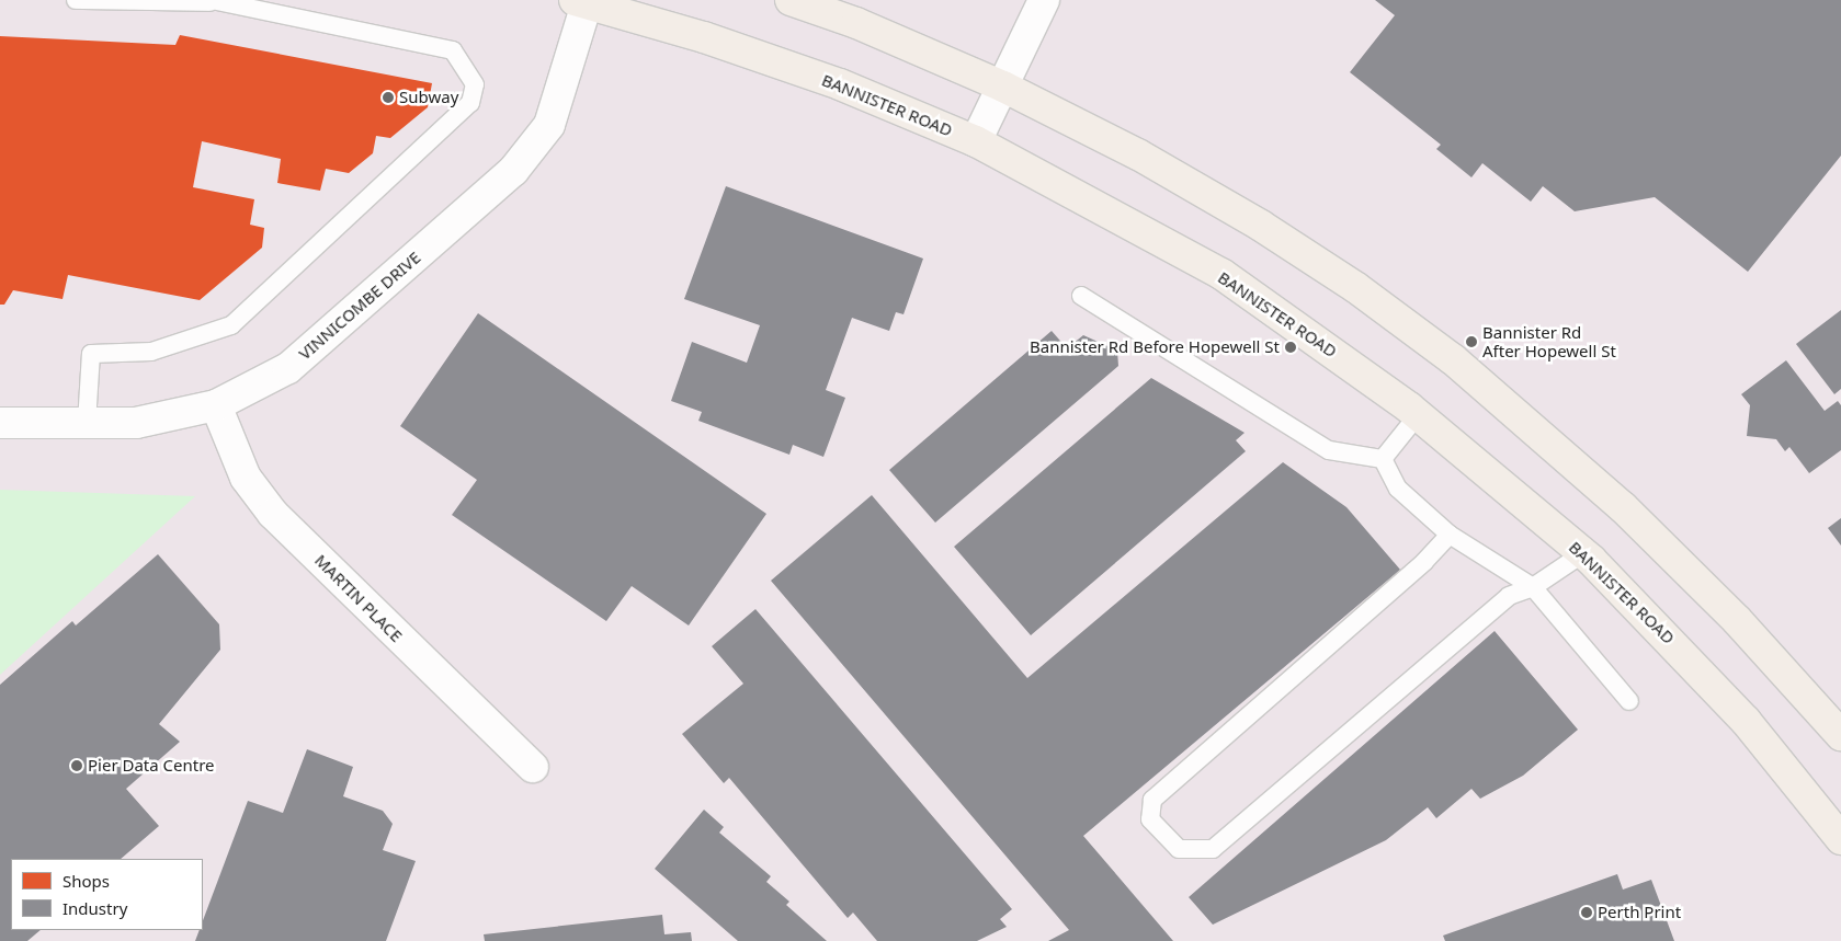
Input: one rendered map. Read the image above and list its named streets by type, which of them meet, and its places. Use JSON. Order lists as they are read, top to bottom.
{
  "streets": {
    "main road": ["BANNISTER ROAD"],
    "street": ["VINNICOMBE DRIVE", "MARTIN PLACE"]
  },
  "crossings": [
    ["BANNISTER ROAD", "VINNICOMBE DRIVE"],
    ["VINNICOMBE DRIVE", "MARTIN PLACE"]
  ],
  "places": [
    "Subway",
    "Bannister Rd After Hopewell St",
    "Bannister Rd Before Hopewell St",
    "Pier Data Centre",
    "Perth Print"
  ],
  "legend": ["Shops", "Industry"]
}
